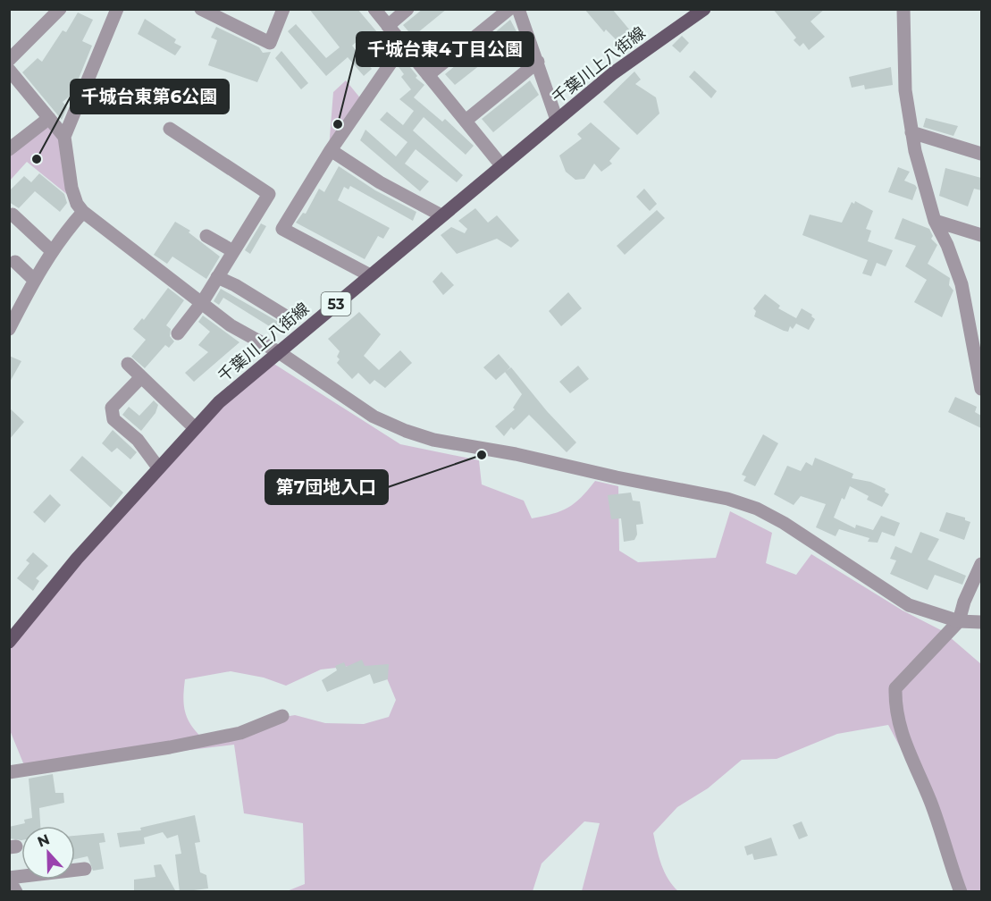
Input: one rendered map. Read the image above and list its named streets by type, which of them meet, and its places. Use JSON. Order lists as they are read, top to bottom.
{
  "streets": {
    "main road": ["千葉川上八街線", "53"]
  },
  "places": ["千城台東4丁目公園", "千城台東第6公園", "第7団地入口"],
  "north": "top"
}
